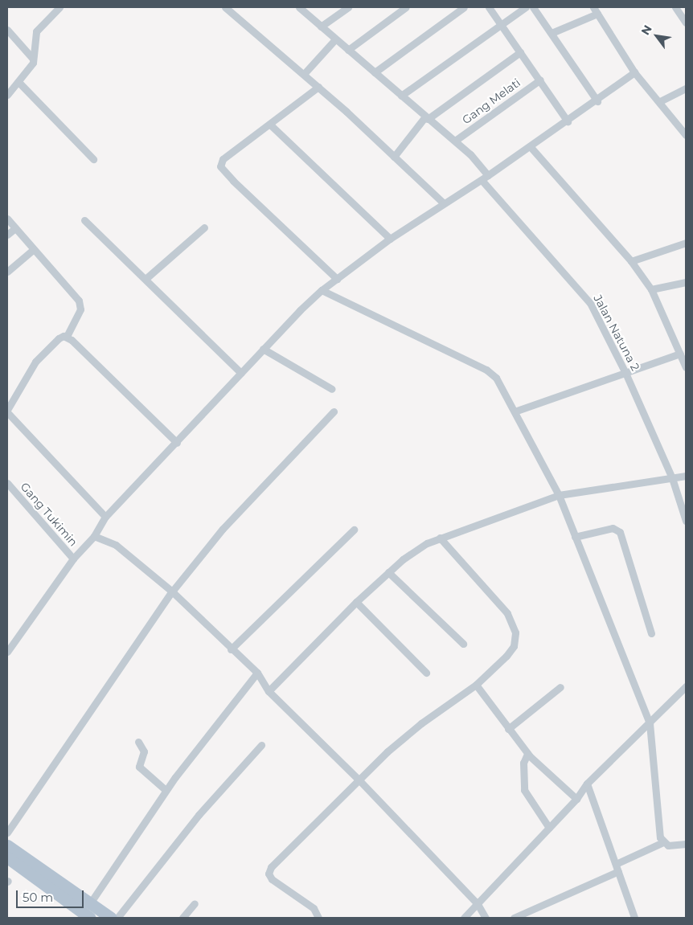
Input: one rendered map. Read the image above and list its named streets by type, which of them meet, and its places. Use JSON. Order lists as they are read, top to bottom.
{
  "streets": {
    "street": ["Gang Melati", "Jalan Natuna 2", "Gang Tukimin"]
  },
  "scale_bar": "50 m",
  "north": "top left"
}
